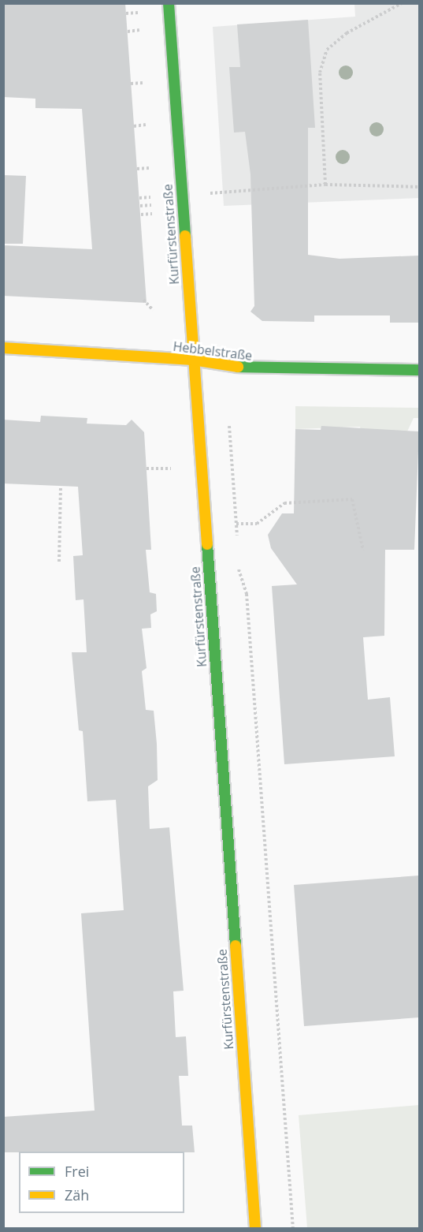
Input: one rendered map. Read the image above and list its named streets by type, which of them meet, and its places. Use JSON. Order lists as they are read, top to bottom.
{
  "streets": {
    "street": ["Kurfürstenstraße", "Hebbelstraße"]
  },
  "crossings": [
    ["Kurfürstenstraße", "Hebbelstraße"]
  ],
  "legend": ["Frei", "Zäh"]
}
